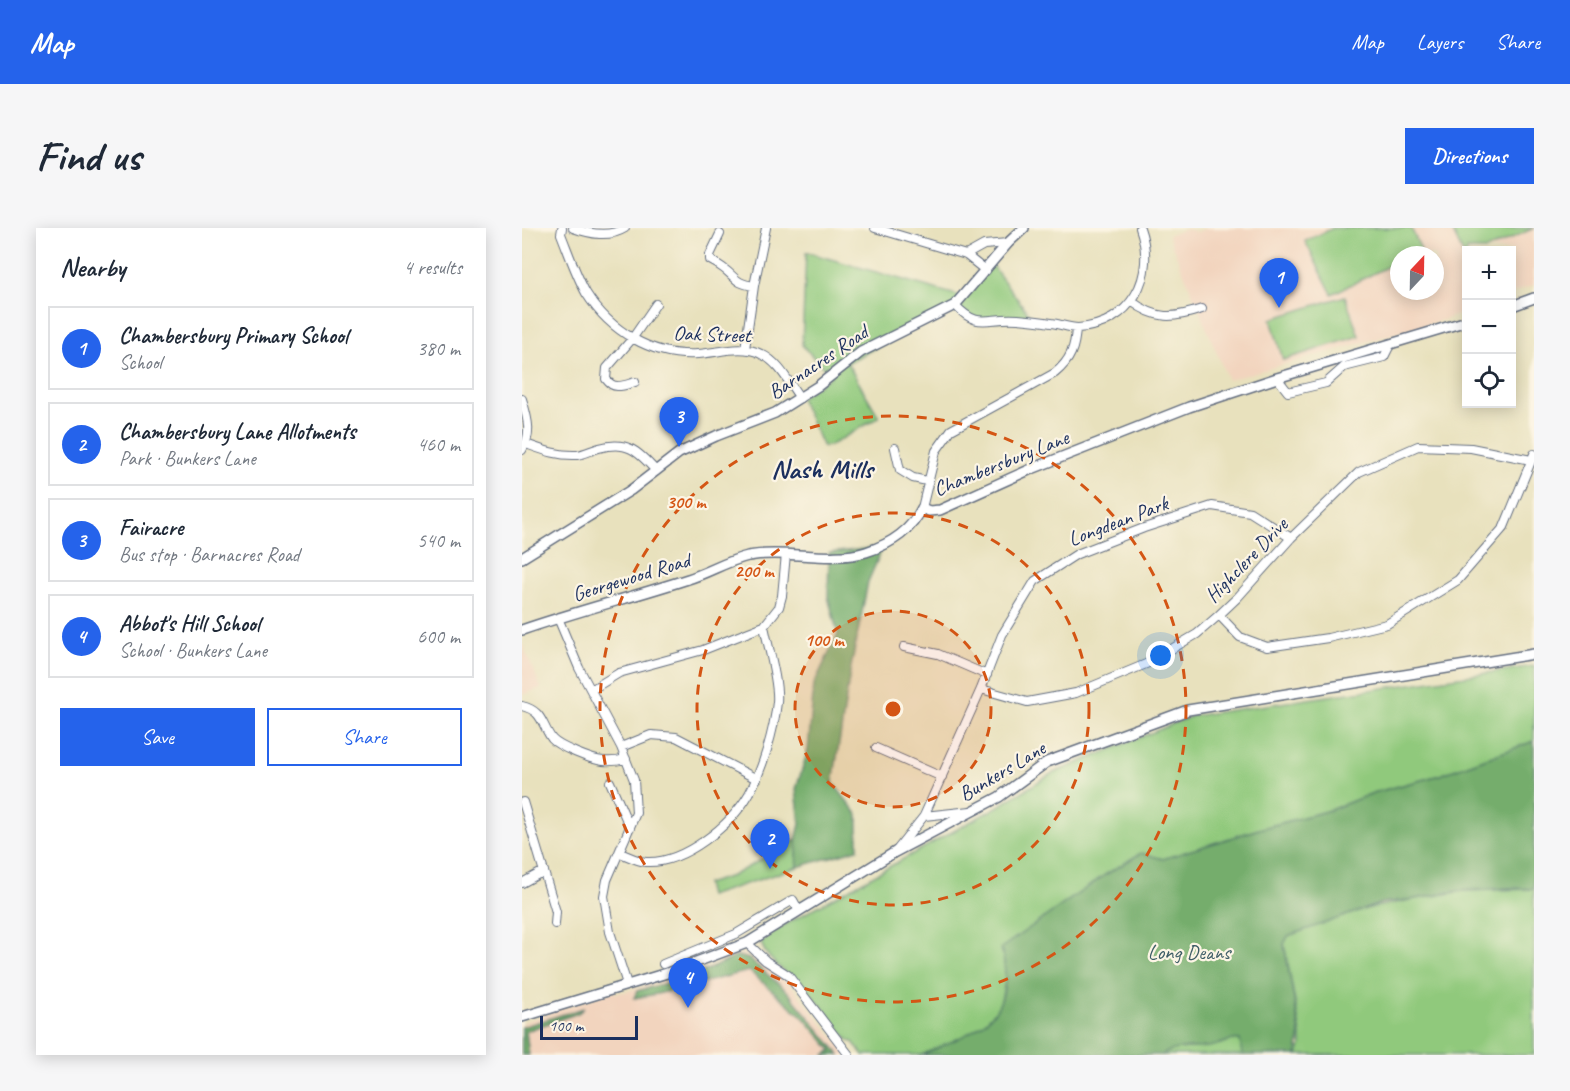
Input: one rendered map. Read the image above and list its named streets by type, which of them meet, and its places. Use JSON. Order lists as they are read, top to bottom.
{
  "streets": {
    "street": [
      "Oak Street",
      "Barnacres Road",
      "Chambersbury Lane",
      "Longdean Park",
      "Highclere Drive",
      "Georgewood Road",
      "Bunkers Lane"
    ]
  },
  "crossings": [
    ["Oak Street", "Barnacres Road"],
    ["Chambersbury Lane", "Georgewood Road"],
    ["Longdean Park", "Highclere Drive"],
    ["Longdean Park", "Bunkers Lane"]
  ],
  "districts": ["Nash Mills"],
  "parks": ["Long Deans"],
  "scale_bar": "100 m",
  "north": "top",
  "page": {
    "header": "Map",
    "nav": ["Map", "Layers", "Share"],
    "buttons": [
      "Directions",
      ["Save", "Share"]
    ],
    "title": "Find us",
    "heading": ["Nearby", "4 results"],
    "map_buttons": ["+", "−"],
    "pins": [
      "1",
      "3",
      "2",
      "4"
    ],
    "list": [
      {
        "mark": "1",
        "name": "Chambersbury Primary School",
        "note": "School",
        "value": "380 m"
      },
      {
        "mark": "2",
        "name": "Chambersbury Lane Allotments",
        "note": "Park · Bunkers Lane",
        "value": "460 m"
      },
      {
        "mark": "3",
        "name": "Fairacre",
        "note": "Bus stop · Barnacres Road",
        "value": "540 m"
      },
      {
        "mark": "4",
        "name": "Abbot's Hill School",
        "note": "School · Bunkers Lane",
        "value": "600 m"
      }
    ],
    "scale": "100 m"
  },
  "rings": ["300 m", "200 m", "100 m"]
}
